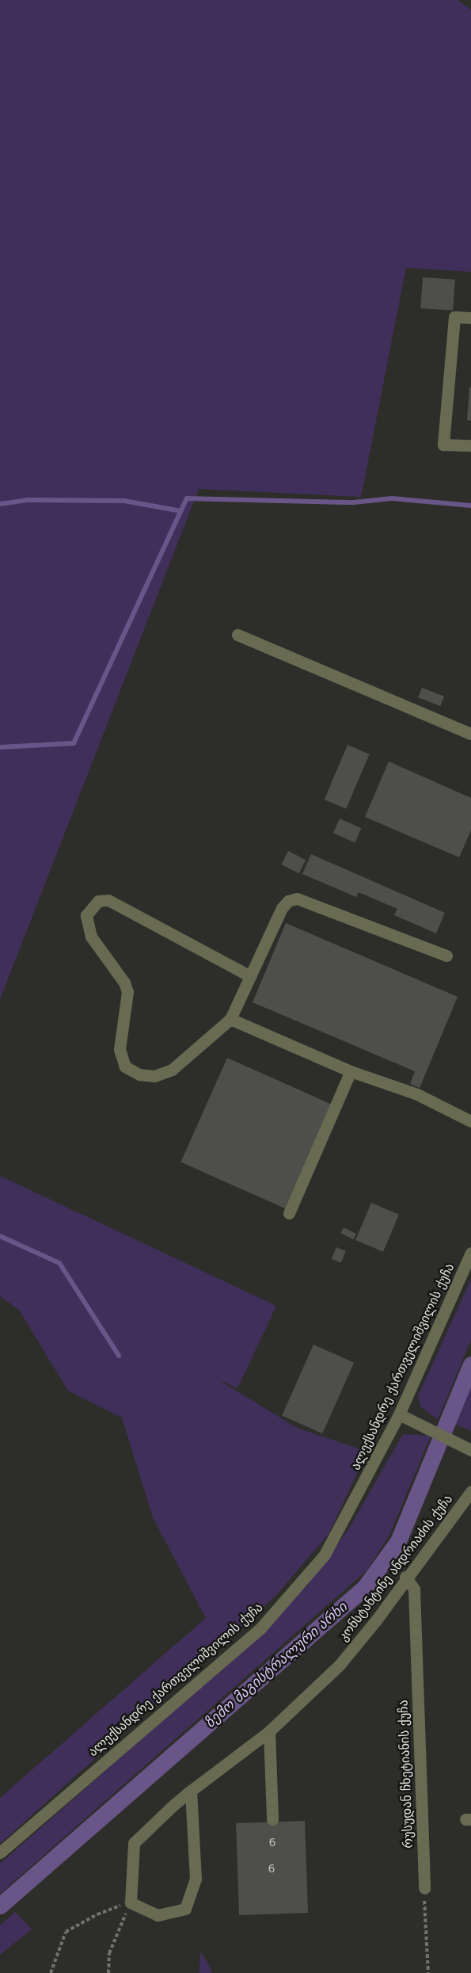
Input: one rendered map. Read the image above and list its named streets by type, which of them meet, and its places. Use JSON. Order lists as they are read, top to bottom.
{
  "streets": {
    "street": ["ალექსანდრე ქართველიშვილის ქუჩა", "კონსტანტინე ანდრიაძის ქუჩა", "რუსუდან ჩხეტიანის ქუჩა"]
  },
  "crossings": [
    ["კონსტანტინე ანდრიაძის ქუჩა", "რუსუდან ჩხეტიანის ქუჩა"]
  ],
  "water": ["ზემო მაგისტრალური არხი"],
  "house_numbers": ["6", "6"]
}
